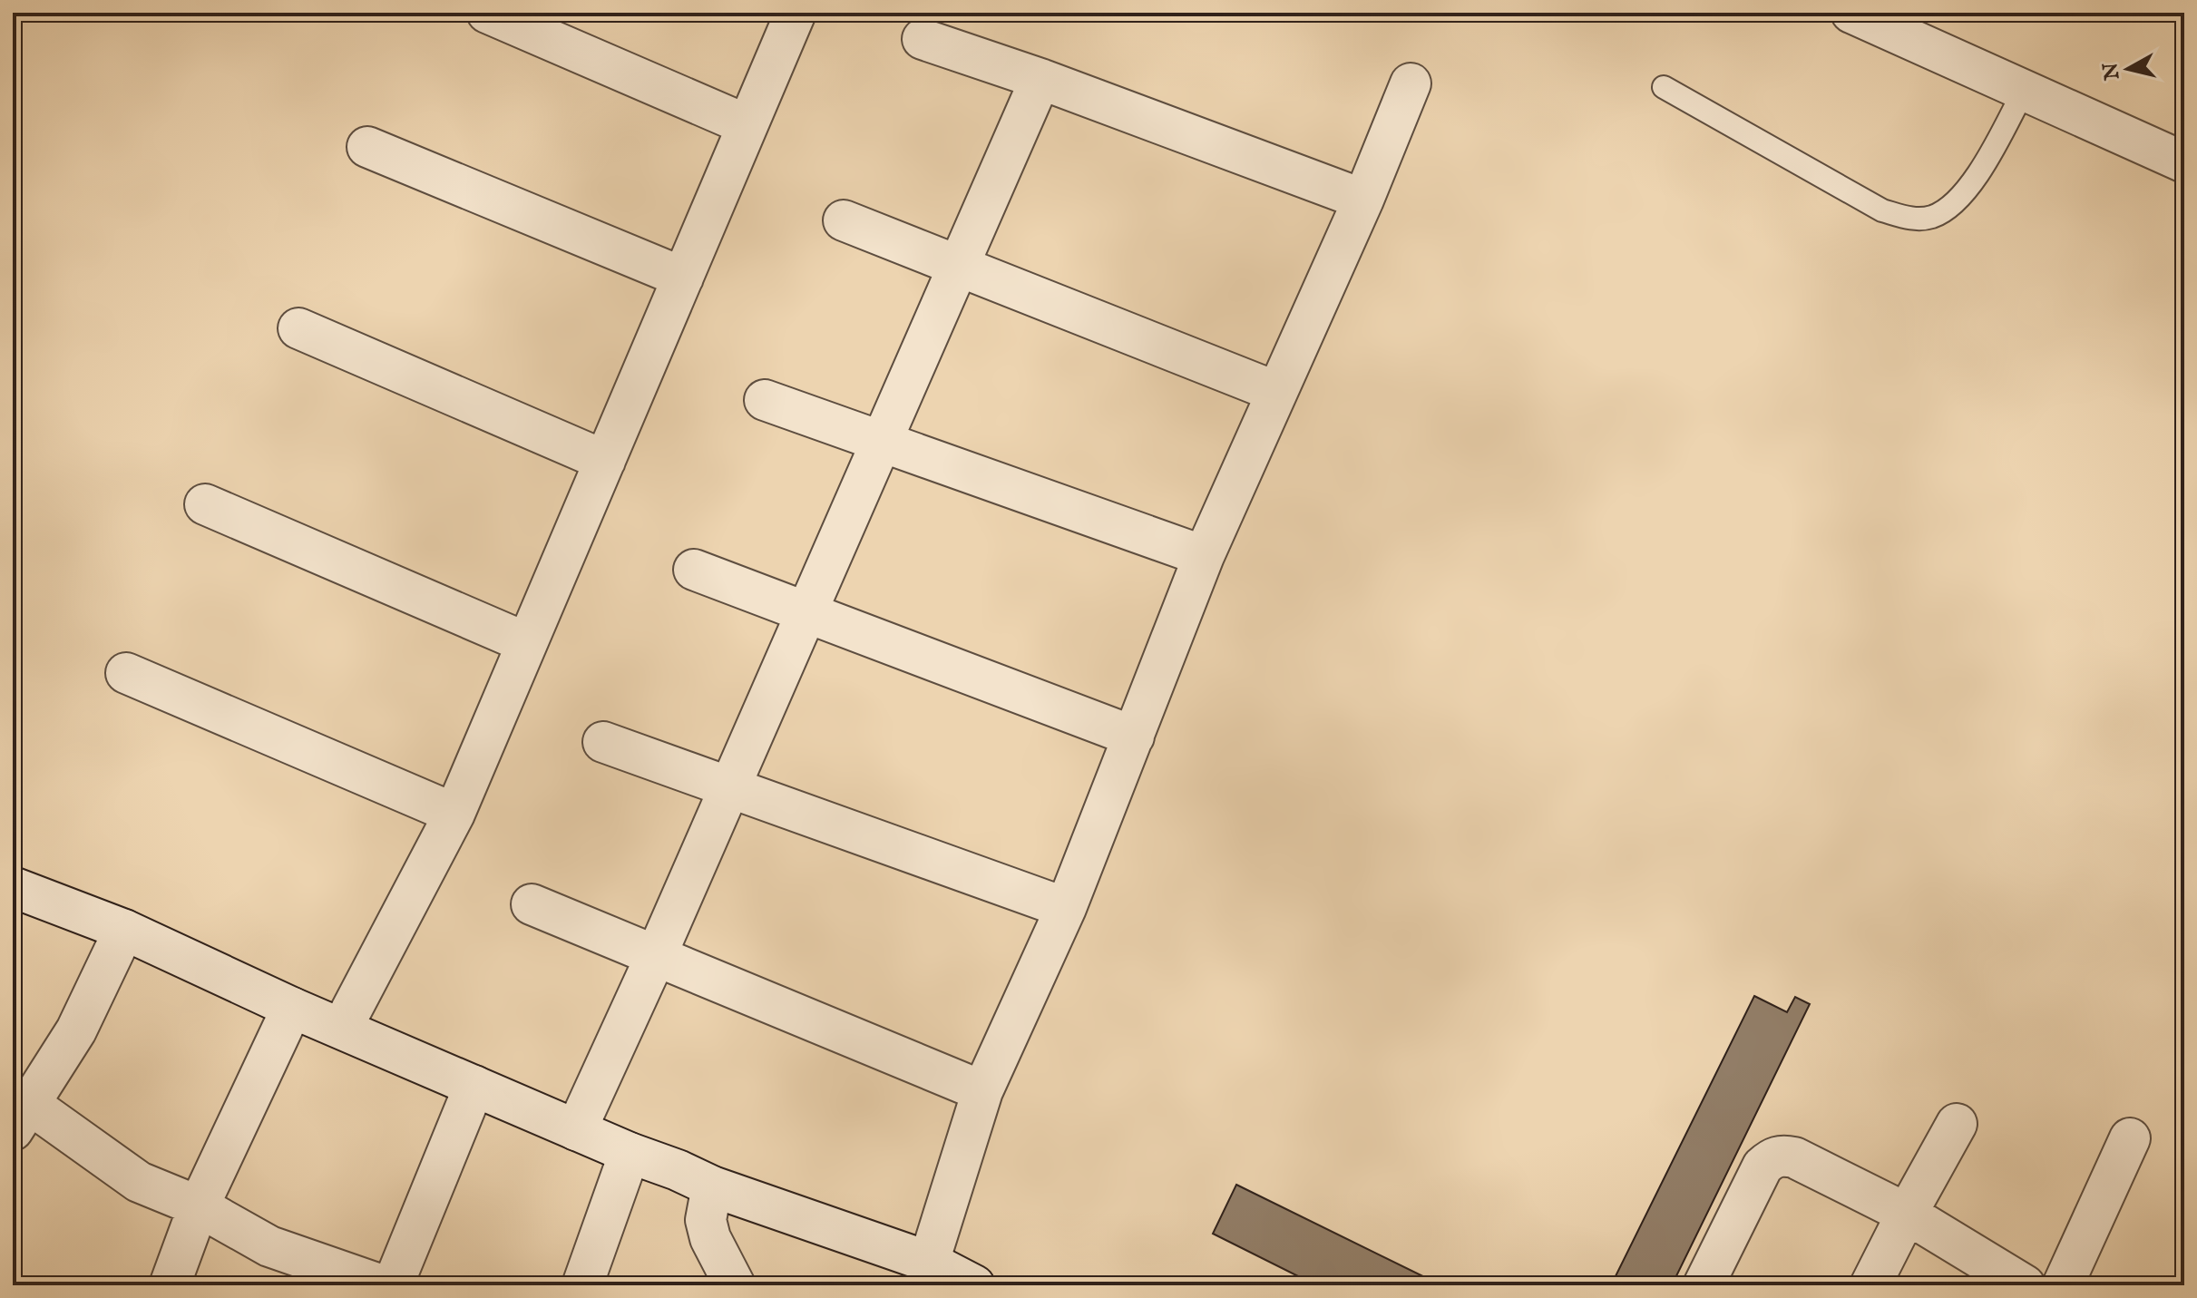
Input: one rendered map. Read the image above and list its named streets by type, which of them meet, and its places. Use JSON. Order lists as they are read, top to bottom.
{
  "north": "left"
}
